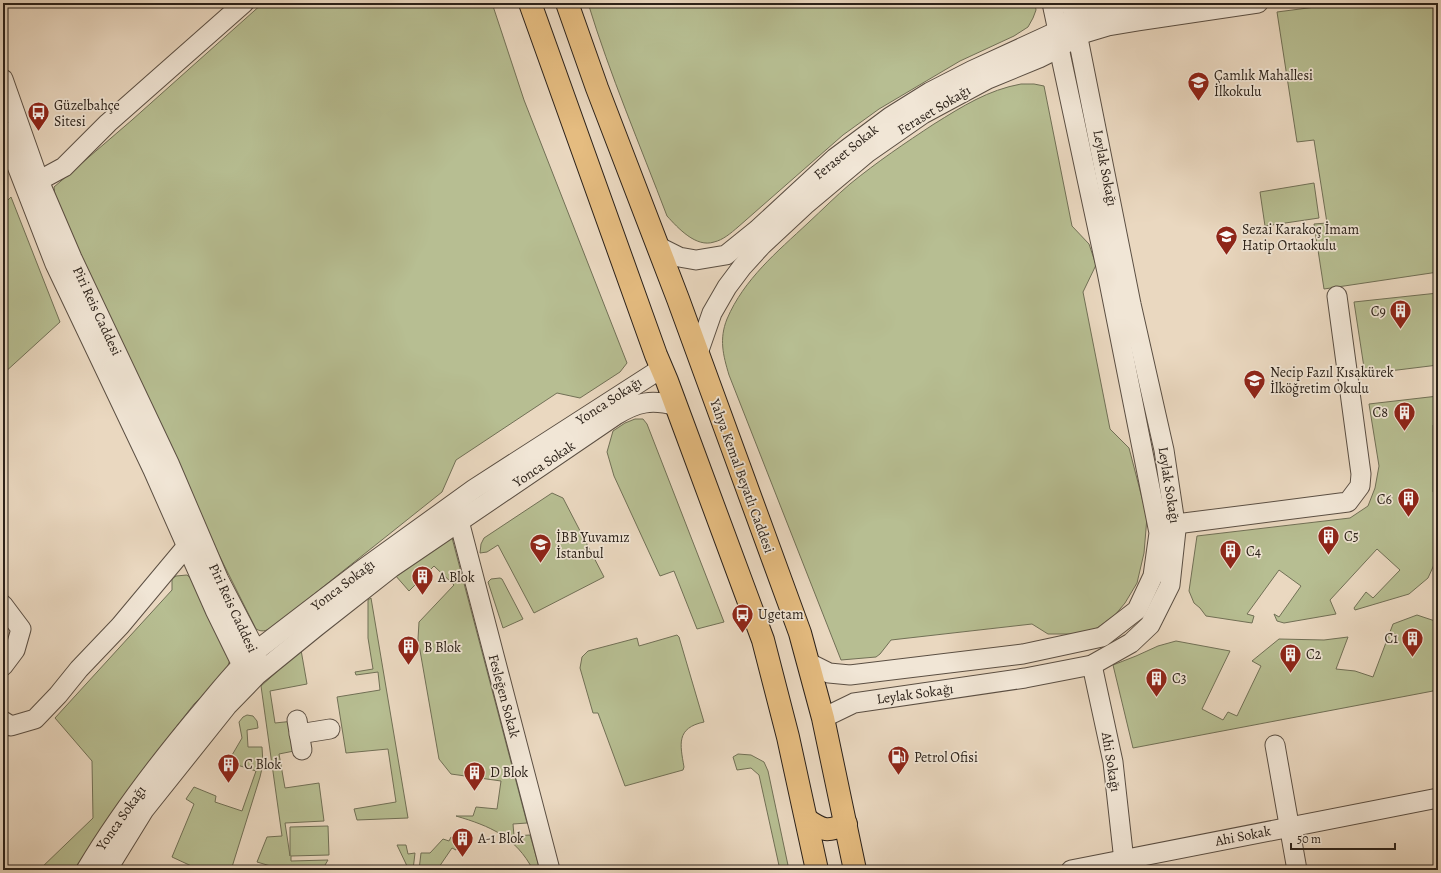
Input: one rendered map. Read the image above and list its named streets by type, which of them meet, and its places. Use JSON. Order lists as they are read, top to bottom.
{
  "streets": {
    "main road": ["Yahya Kemal Beyatlı Caddesi"],
    "street": [
      "Feraset Sokağı",
      "Feraset Sokak",
      "Leylak Sokağı",
      "Piri Reis Caddesi",
      "Yonca Sokağı",
      "Yonca Sokak",
      "Fesleğen Sokak",
      "Ahi Sokağı",
      "Ahi Sokak"
    ]
  },
  "crossings": [
    ["Feraset Sokağı", "Feraset Sokak"],
    ["Feraset Sokağı", "Leylak Sokağı"],
    ["Feraset Sokağı", "Yahya Kemal Beyatlı Caddesi"],
    ["Feraset Sokak", "Leylak Sokağı"],
    ["Feraset Sokak", "Yahya Kemal Beyatlı Caddesi"],
    ["Leylak Sokağı", "Yahya Kemal Beyatlı Caddesi"],
    ["Leylak Sokağı", "Ahi Sokağı"],
    ["Piri Reis Caddesi", "Yonca Sokağı"],
    ["Yonca Sokağı", "Yonca Sokak"],
    ["Yonca Sokağı", "Fesleğen Sokak"],
    ["Yonca Sokak", "Fesleğen Sokak"],
    ["Ahi Sokağı", "Ahi Sokak"]
  ],
  "places": {
    "school or university": [
      "Çamlık Mahallesi İlkokulu",
      "Sezai Karakoç İmam Hatip Ortaokulu",
      "Necip Fazıl Kısakürek İlköğretim Okulu",
      "İBB Yuvamız İstanbul"
    ],
    "bus stop": ["Güzelbahçe Sitesi", "Ugetam"],
    "building": [
      "C9",
      "C8",
      "C6",
      "C5",
      "C4",
      "A Blok",
      "C1",
      "B Blok",
      "C2",
      "C3",
      "C Blok",
      "D Blok",
      "A-1 Blok"
    ],
    "fuel station": ["Petrol Ofisi"]
  },
  "scale_bar": "50 m"
}
